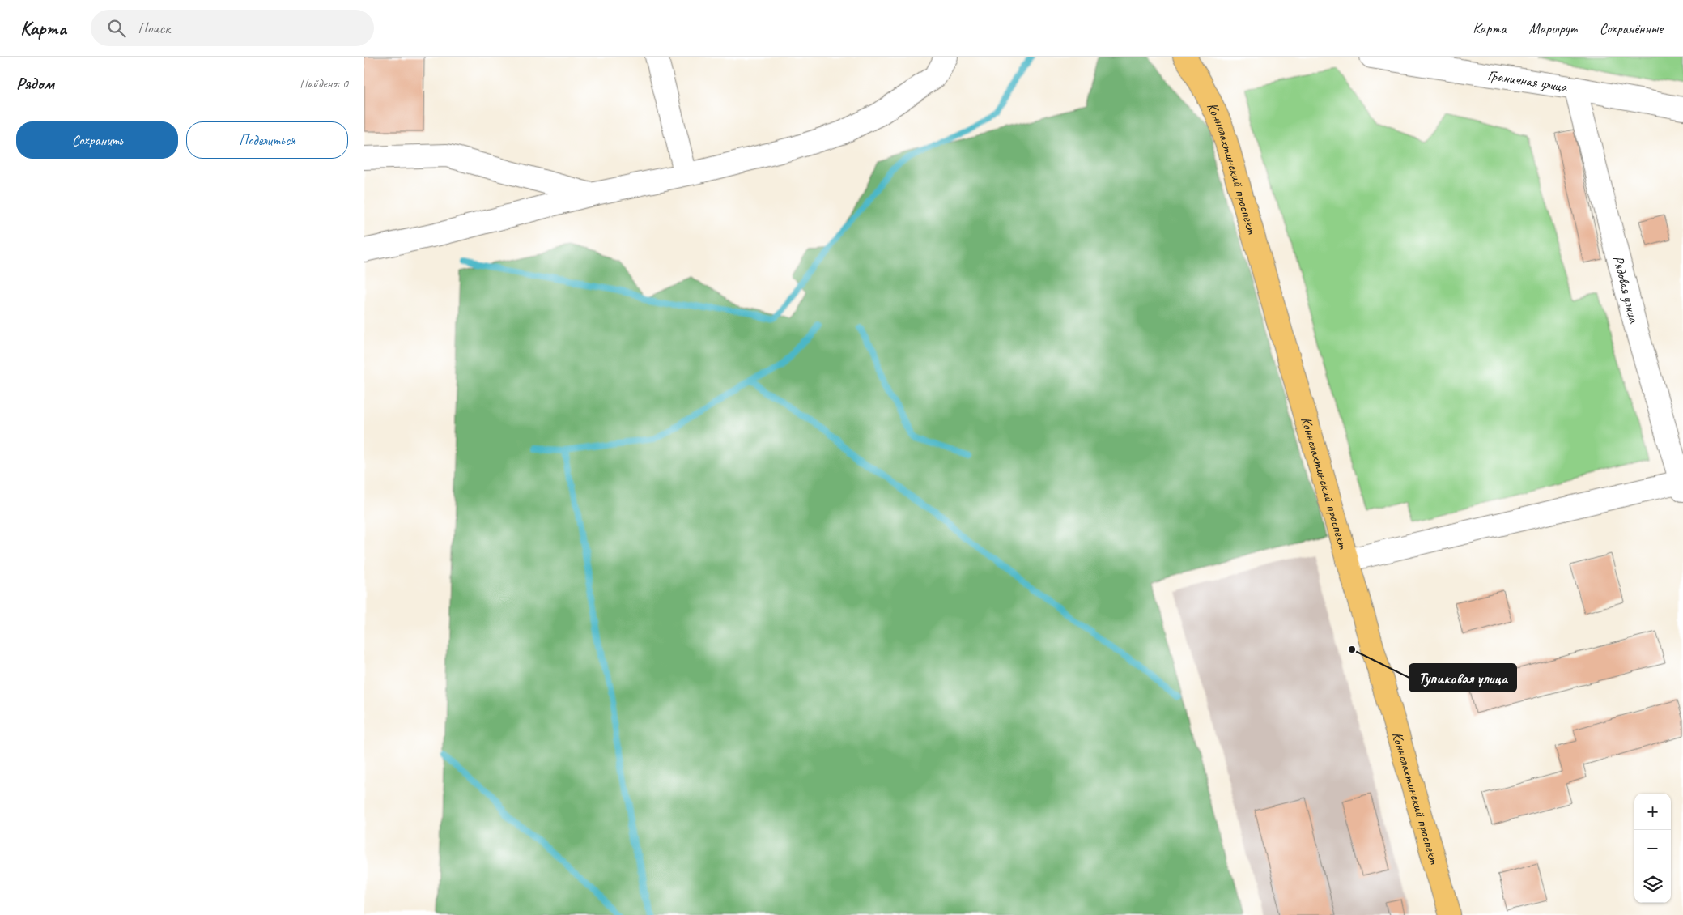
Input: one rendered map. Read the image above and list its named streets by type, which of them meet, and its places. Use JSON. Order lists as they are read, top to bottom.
{
  "streets": {
    "main road": ["Коннолахтинский проспект"],
    "street": ["Граничная улица", "Рядовая улица"]
  },
  "crossings": [
    ["Граничная улица", "Рядовая улица"]
  ],
  "places": ["Тупиковая улица"],
  "page": {
    "header": "Карта",
    "search": "Поиск",
    "nav": ["Карта", "Маршрут", "Сохранённые"],
    "heading": ["Рядом", "Найдено: 0"],
    "buttons": ["Сохранить", "Поделиться"],
    "map_buttons": ["+", "−"]
  }
}
